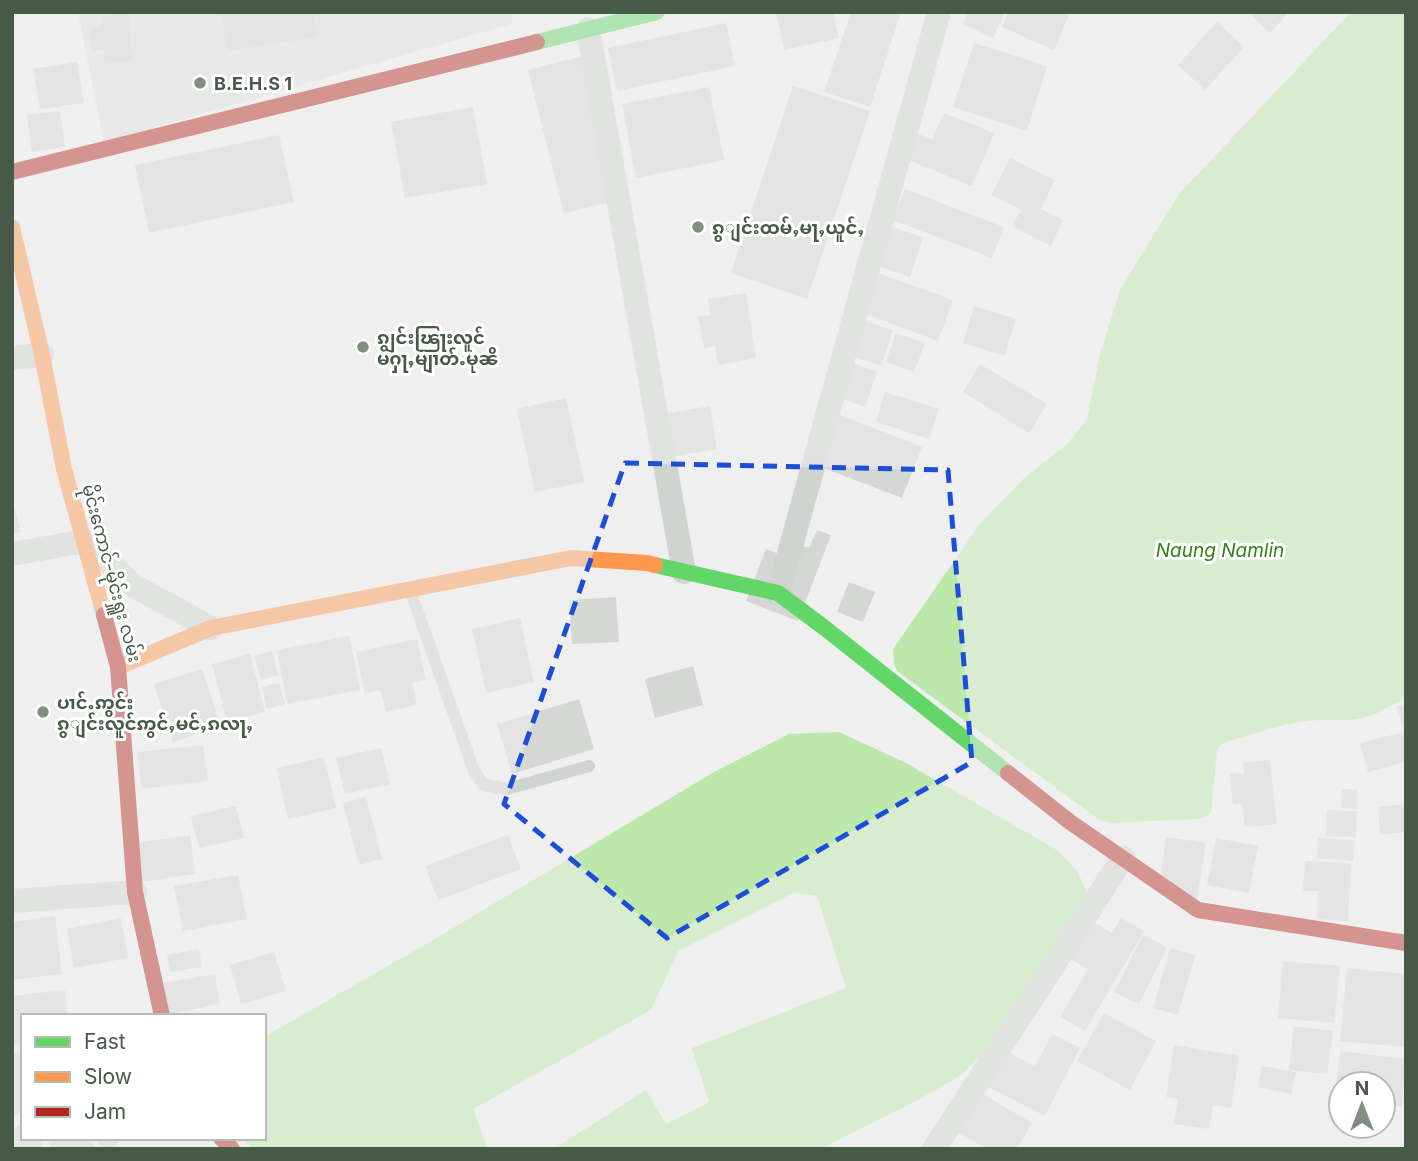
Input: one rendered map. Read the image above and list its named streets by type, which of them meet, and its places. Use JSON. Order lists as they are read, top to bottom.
{
  "streets": {
    "street": ["မိုင်းကောင်-မိုင်းရှူး လမ်း"]
  },
  "water": ["Naung Namlin"],
  "places": [
    "B.E.H.S 1",
    "ၵွျင်းထမ်ႇမႃႇယူင်ႇ",
    "ၵျွင်းၽြႃးလူင် မႁႃႇမျၢတ်ႉမုၼိ",
    "ပၢင်ႇဢွင်ႈ ၵွျင်းလူင်ဢွင်ႇမင်ႇၵလႃႇ"
  ],
  "legend": ["Fast", "Slow", "Jam"],
  "north": "top"
}
